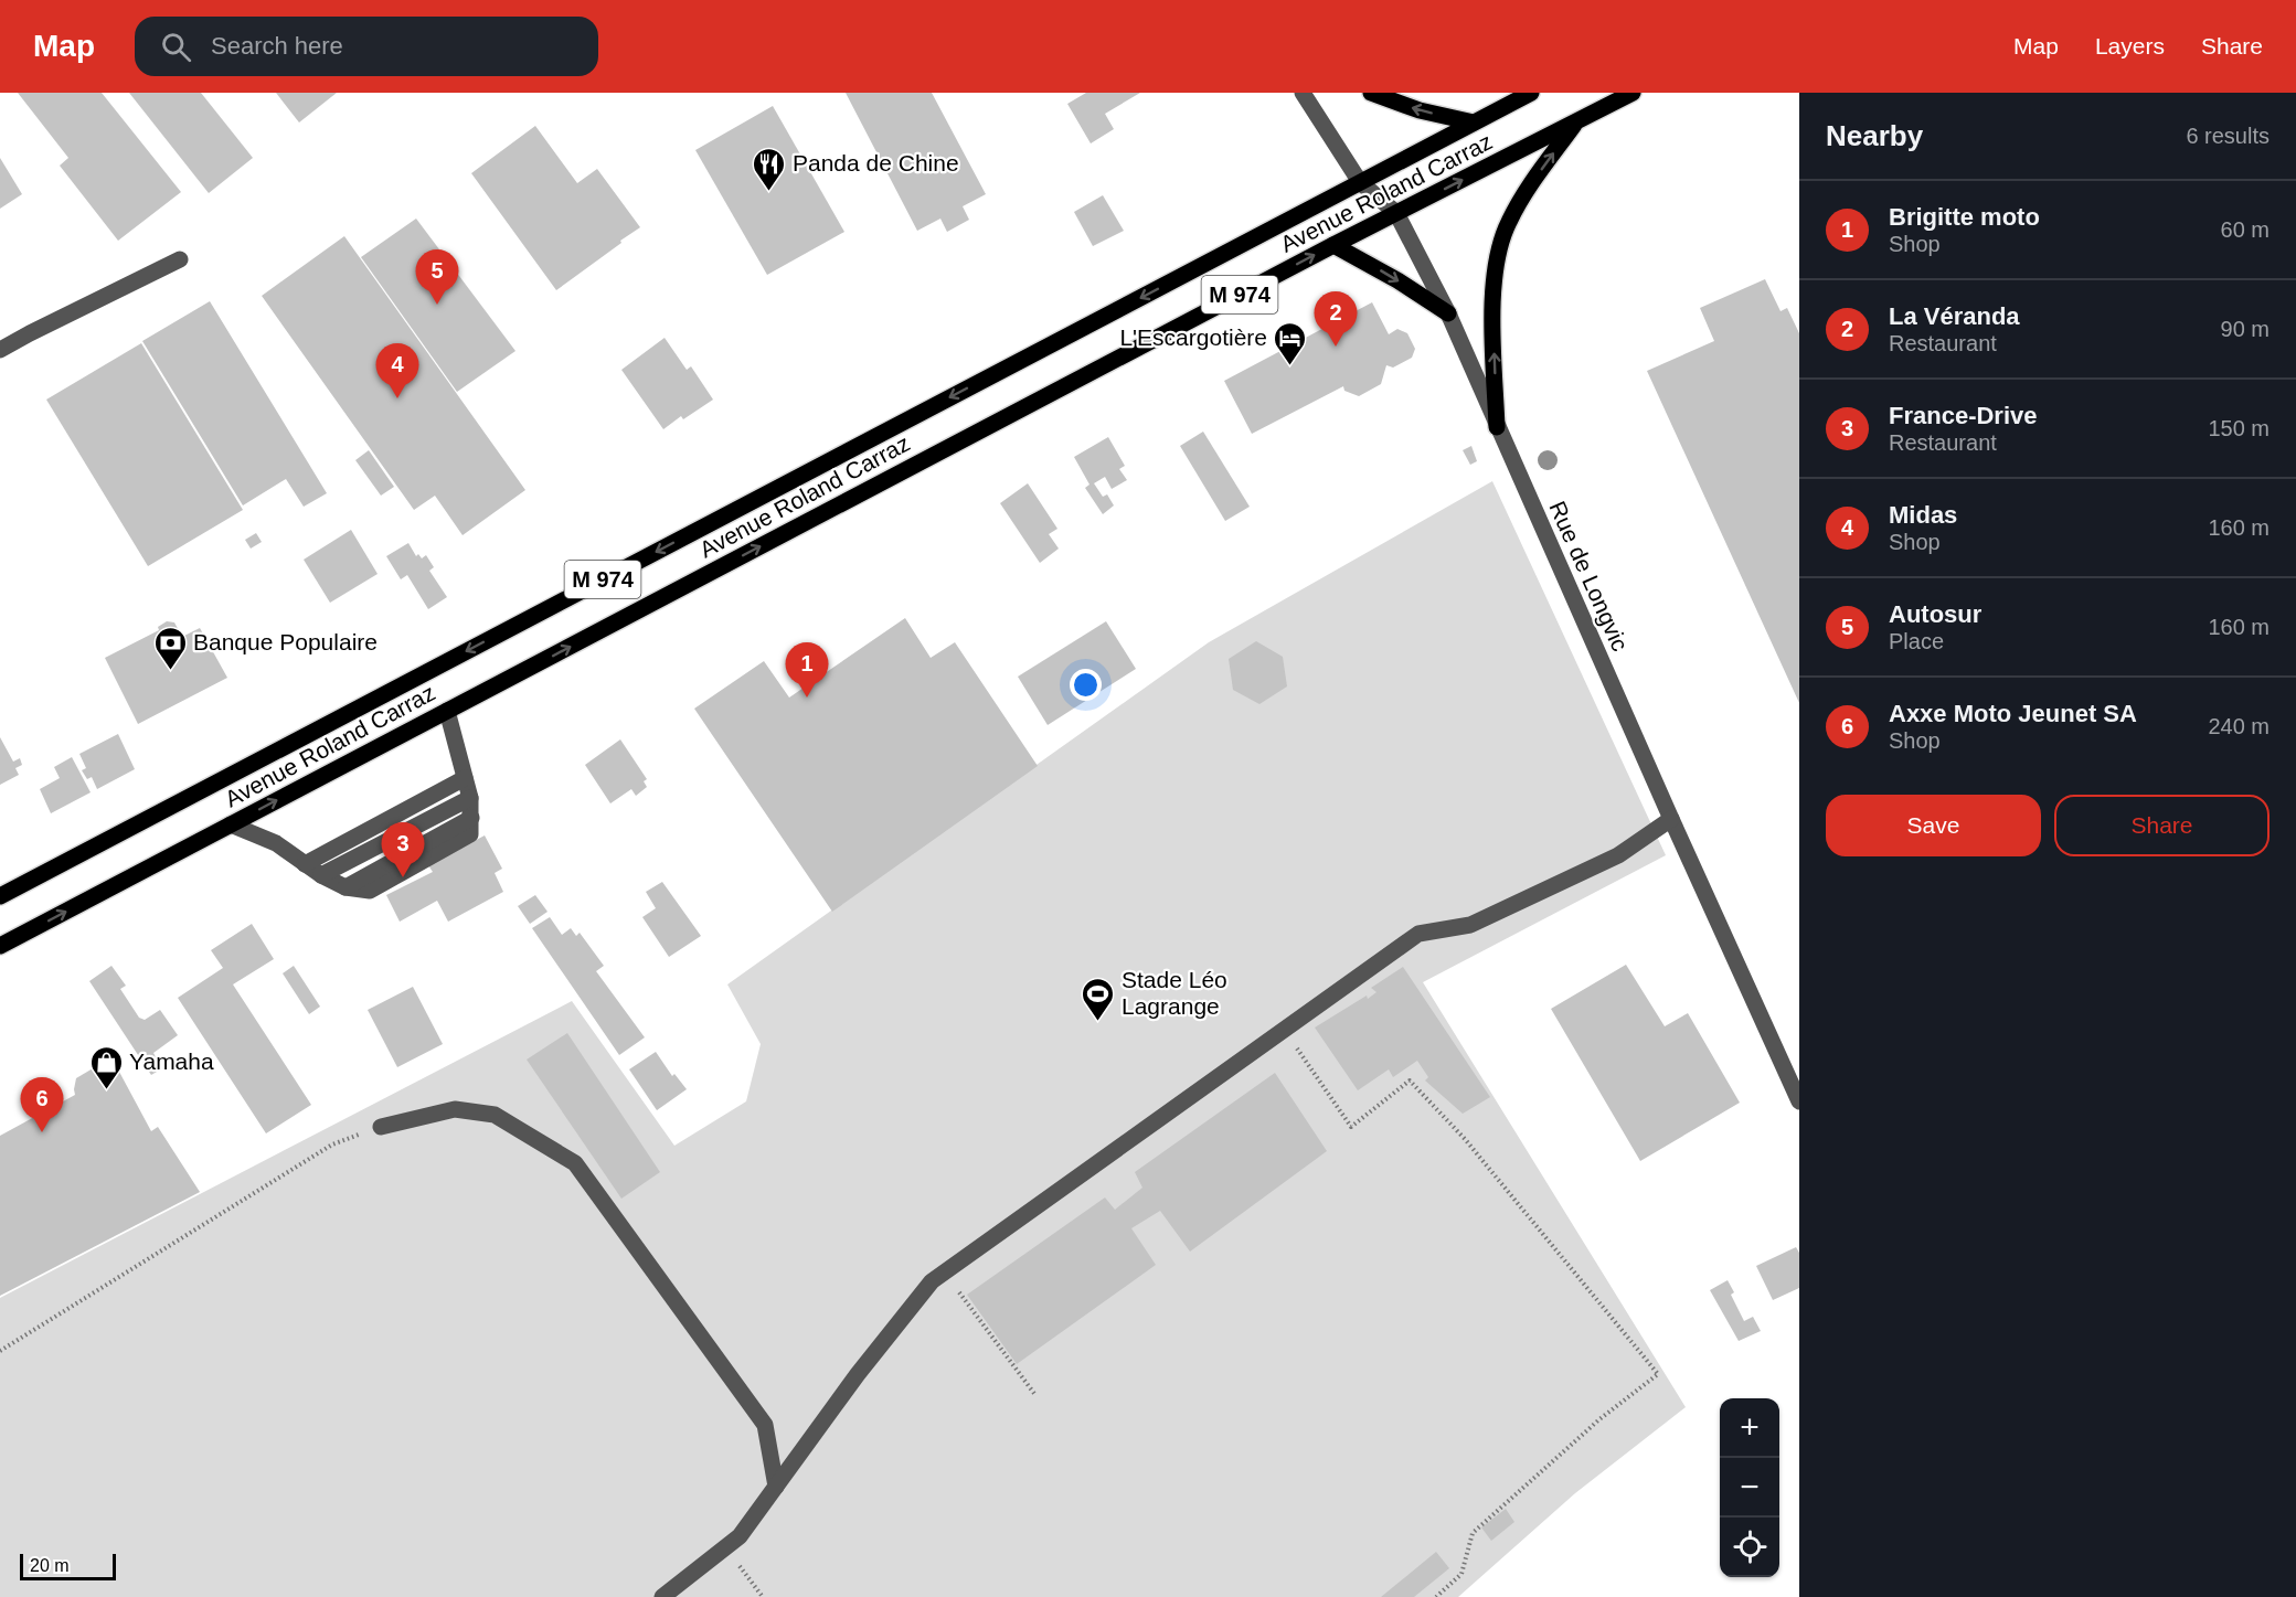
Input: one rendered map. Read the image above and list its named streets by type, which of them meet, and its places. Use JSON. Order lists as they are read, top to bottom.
{
  "streets": {
    "main road": ["Avenue Roland Carraz", "M 974"],
    "street": ["Rue de Longvic"]
  },
  "crossings": [
    ["Avenue Roland Carraz", "Rue de Longvic"]
  ],
  "places": {
    "restaurant": ["Panda de Chine"],
    "hotel": ["L'Escargotière"],
    "bank": ["Banque Populaire"],
    "sports": ["Stade Léo Lagrange"],
    "shop": ["Yamaha"]
  },
  "scale_bar": "20 m",
  "page": {
    "header": "Map",
    "search": "Search here",
    "nav": ["Map", "Layers", "Share"],
    "heading": ["Nearby", "6 results"],
    "list": [
      {
        "mark": "1",
        "name": "Brigitte moto",
        "note": "Shop",
        "value": "60 m"
      },
      {
        "mark": "2",
        "name": "La Véranda",
        "note": "Restaurant",
        "value": "90 m"
      },
      {
        "mark": "3",
        "name": "France-Drive",
        "note": "Restaurant",
        "value": "150 m"
      },
      {
        "mark": "4",
        "name": "Midas",
        "note": "Shop",
        "value": "160 m"
      },
      {
        "mark": "5",
        "name": "Autosur",
        "note": "Place",
        "value": "160 m"
      },
      {
        "mark": "6",
        "name": "Axxe Moto Jeunet SA",
        "note": "Shop",
        "value": "240 m"
      }
    ],
    "pins": [
      "5",
      "2",
      "4",
      "1",
      "3",
      "6"
    ],
    "buttons": ["Save", "Share"],
    "map_buttons": ["+", "−"],
    "scale": "20 m"
  }
}
